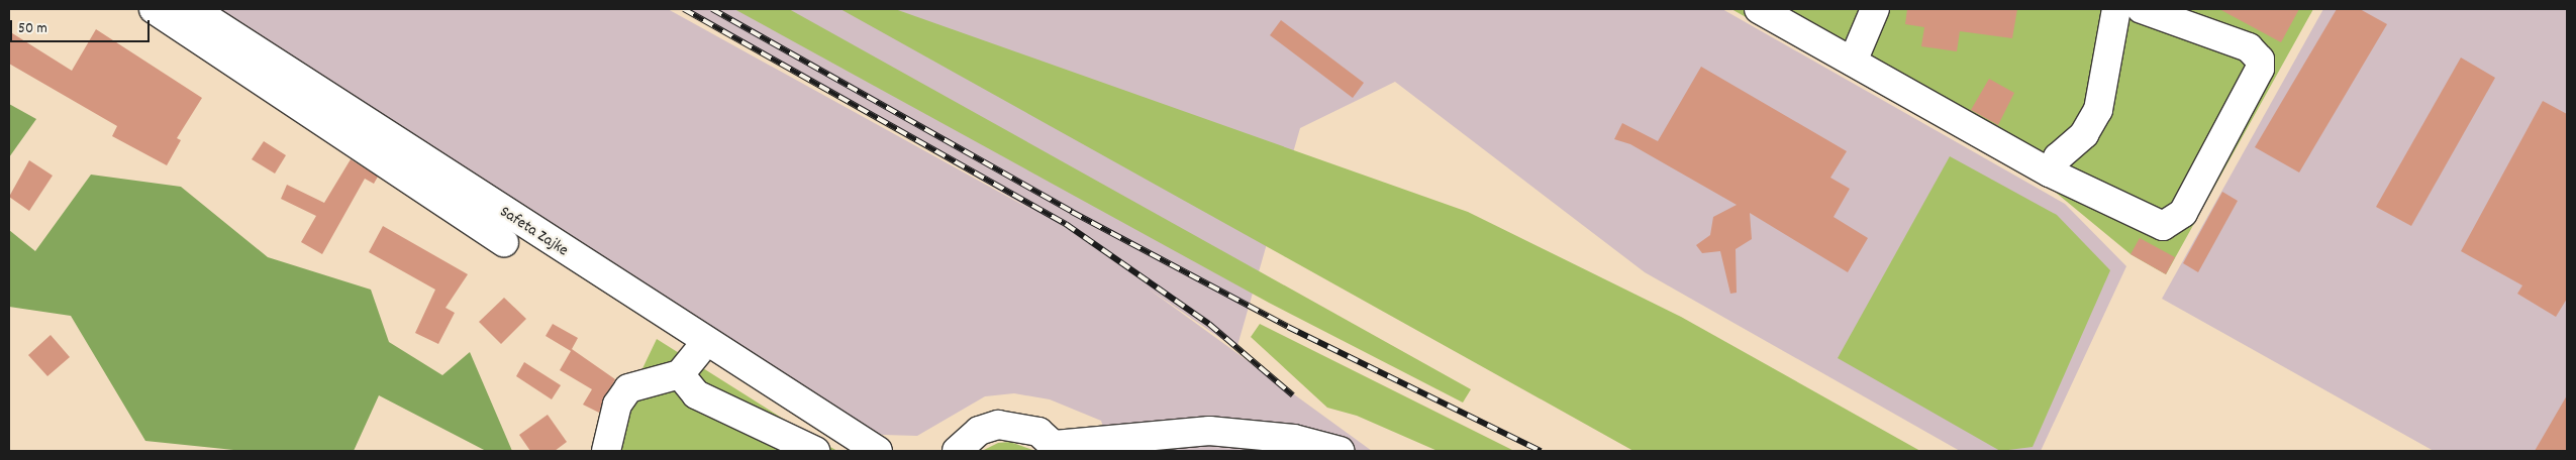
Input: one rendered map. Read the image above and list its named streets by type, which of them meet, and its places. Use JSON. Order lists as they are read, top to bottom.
{
  "streets": {
    "main road": ["Safeta Zajke"]
  },
  "scale_bar": "50 m"
}
